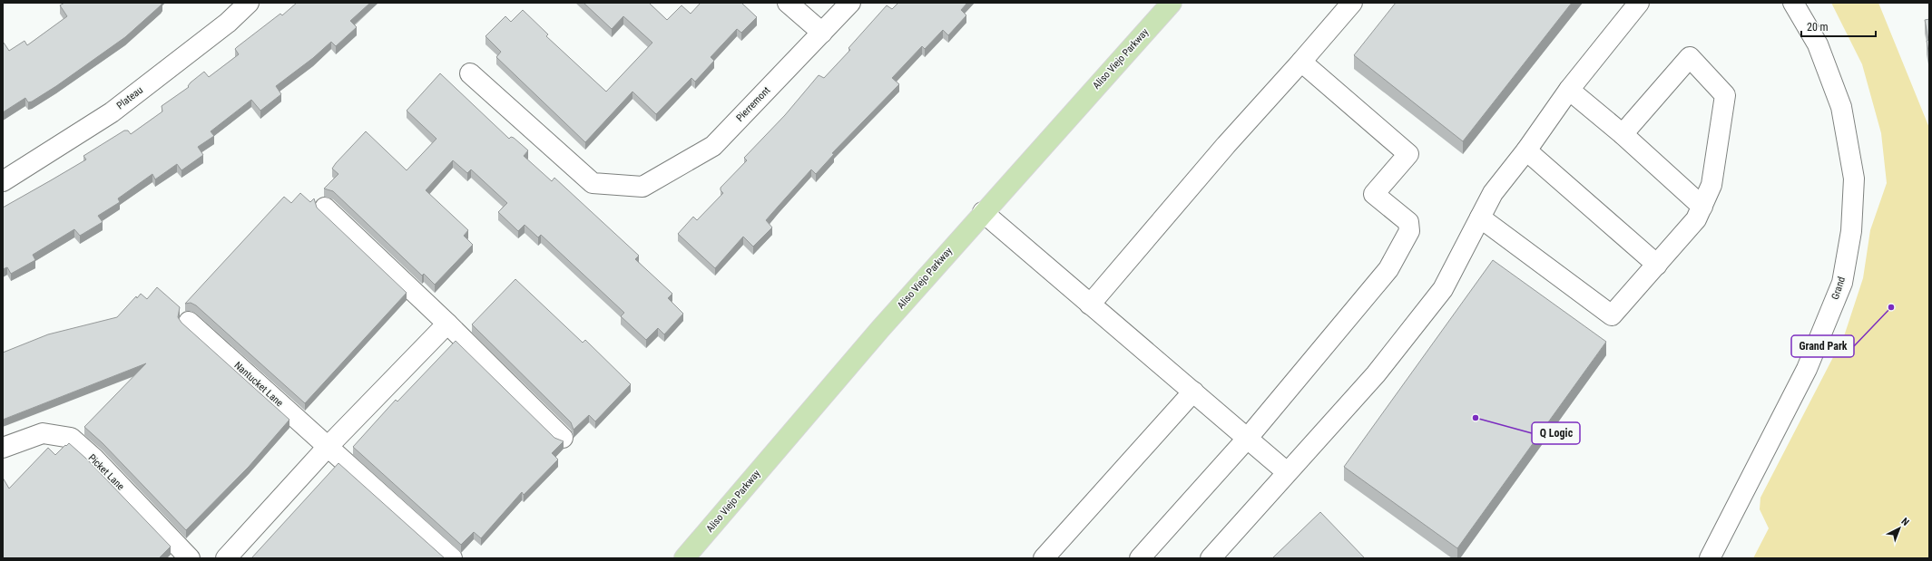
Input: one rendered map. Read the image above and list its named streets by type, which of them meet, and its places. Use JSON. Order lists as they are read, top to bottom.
{
  "streets": {
    "main road": ["Aliso Viejo Parkway"],
    "street": [
      "Plateau",
      "Pierremont",
      "Grand",
      "Nantucket Lane",
      "Picket Lane"
    ]
  },
  "places": ["Grand Park", "Q Logic"],
  "scale_bar": "20 m",
  "north": "top right"
}
